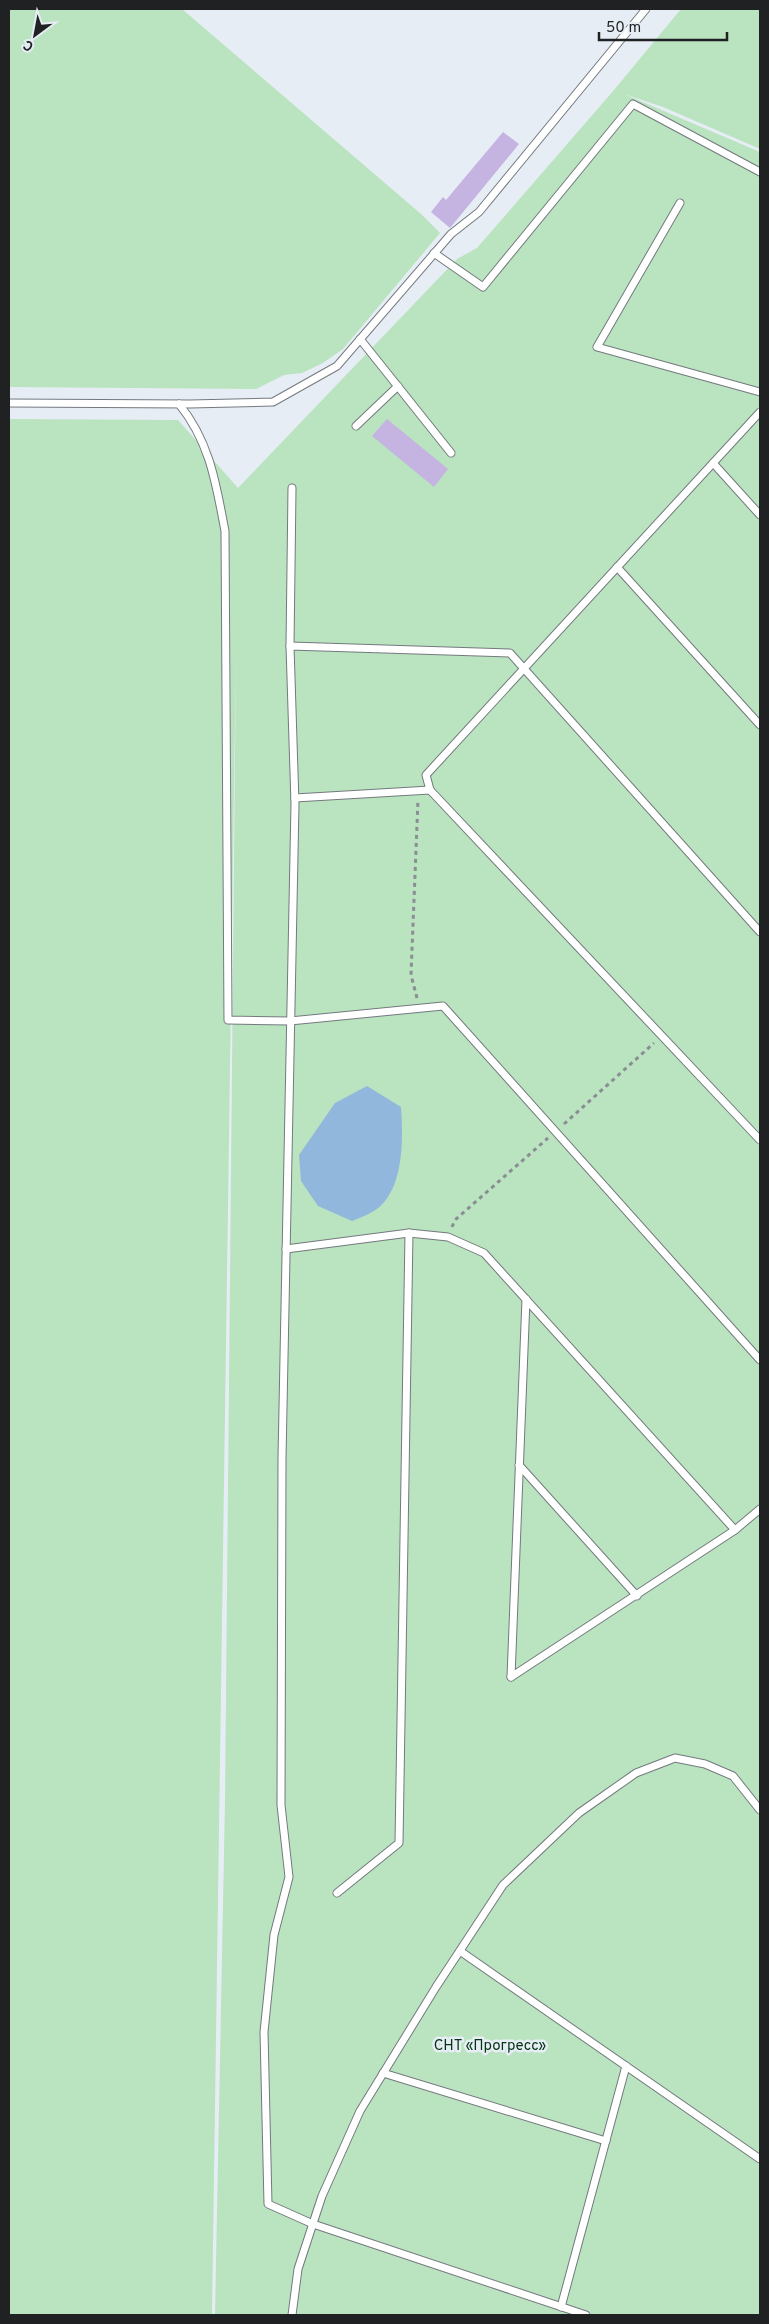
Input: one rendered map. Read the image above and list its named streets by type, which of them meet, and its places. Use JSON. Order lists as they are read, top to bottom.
{
  "parks": ["СНТ «Прогресс»"],
  "scale_bar": "50 m",
  "north": "bottom left"
}
